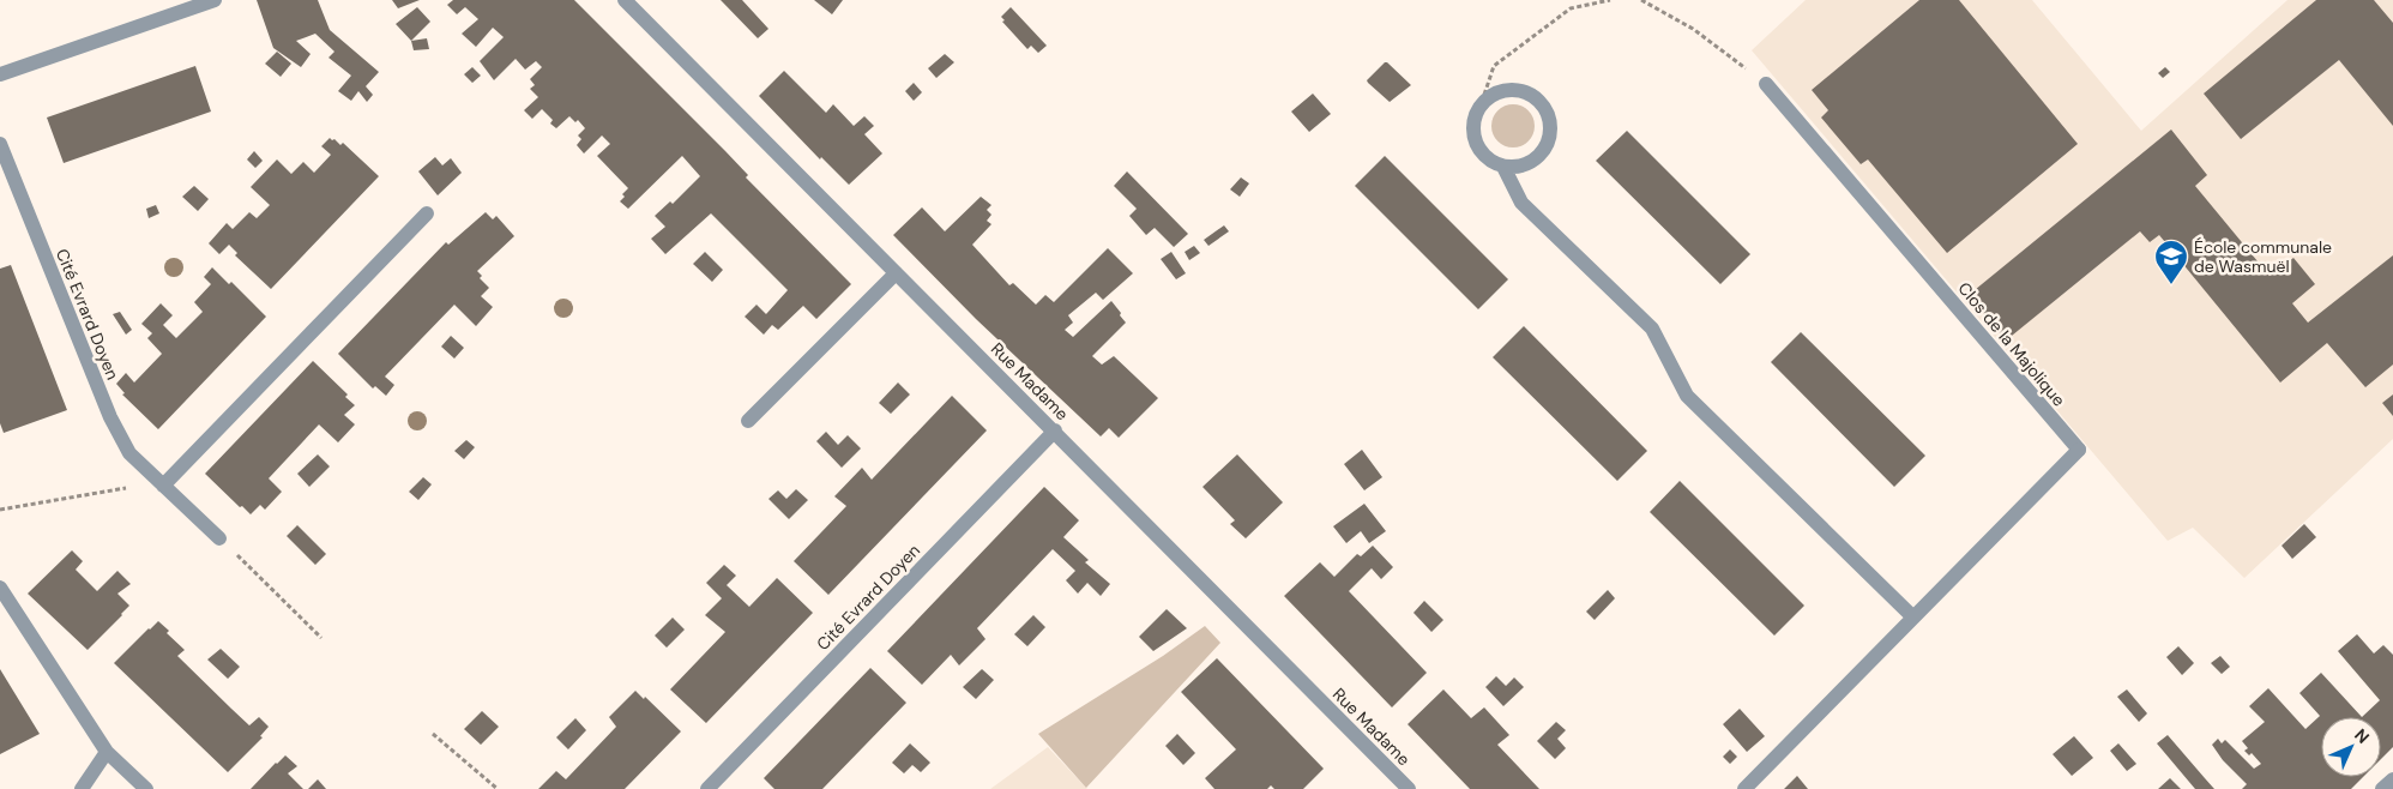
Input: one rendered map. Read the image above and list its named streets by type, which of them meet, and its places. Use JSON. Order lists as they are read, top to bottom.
{
  "streets": {
    "street": ["Cité Evrard Doyen", "Clos de la Majolique", "Rue Madame"]
  },
  "crossings": [
    ["Cité Evrard Doyen", "Rue Madame"]
  ],
  "places": {
    "school or university": ["École communale de Wasmuël"]
  },
  "north": "top right"
}
